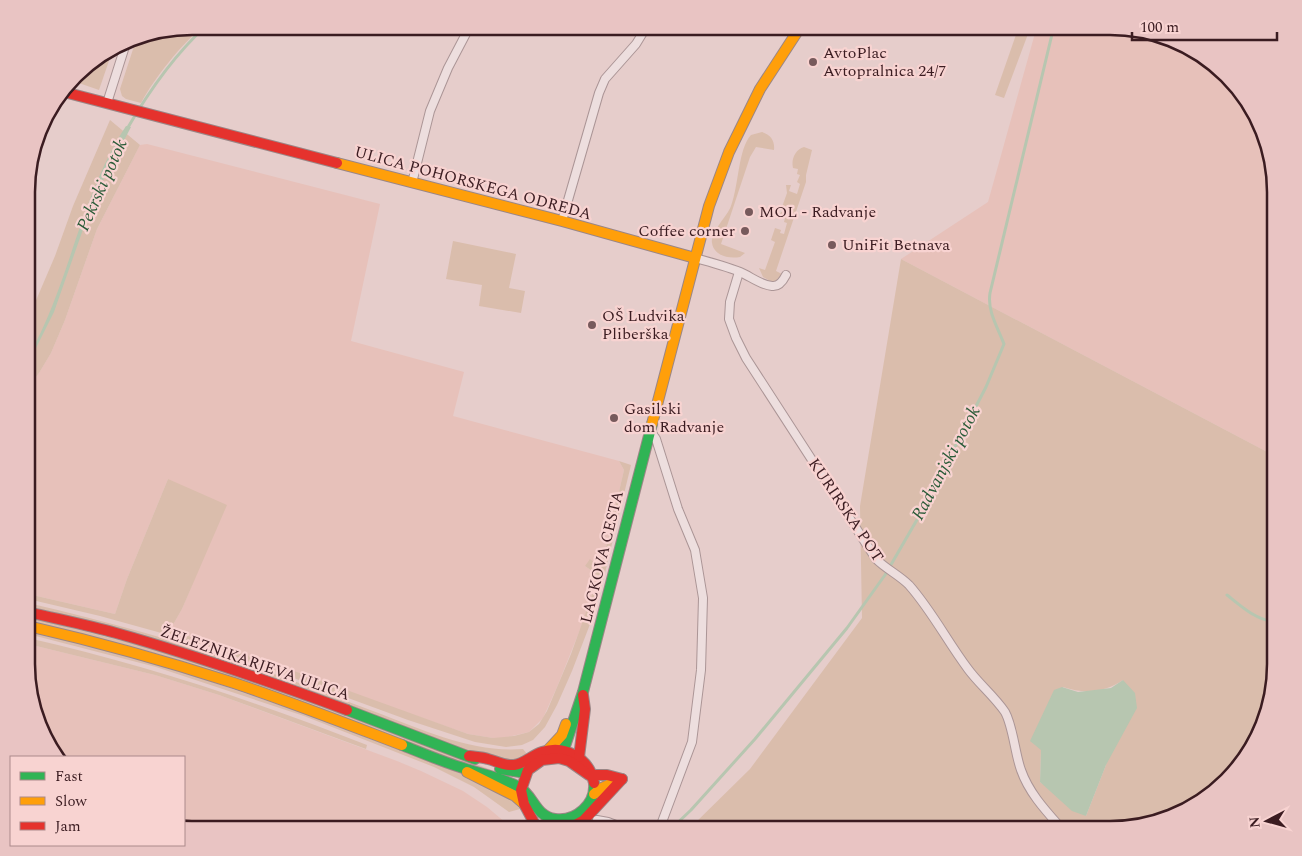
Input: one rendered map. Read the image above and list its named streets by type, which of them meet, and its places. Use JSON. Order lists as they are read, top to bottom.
{
  "streets": {
    "street": [
      "ULICA POHORSKEGA ODREDA",
      "KURIRSKA POT",
      "LACKOVA CESTA",
      "ŽELEZNIKARJEVA ULICA"
    ]
  },
  "crossings": [
    ["ULICA POHORSKEGA ODREDA", "KURIRSKA POT"],
    ["ULICA POHORSKEGA ODREDA", "LACKOVA CESTA"]
  ],
  "water": ["Pekrski potok", "Radvanjski potok"],
  "places": [
    "AvtoPlac Avtopralnica 24/7",
    "MOL - Radvanje",
    "Coffee corner",
    "UniFit Betnava",
    "OŠ Ludvika Pliberška",
    "Gasilski dom Radvanje"
  ],
  "legend": ["Fast", "Slow", "Jam"],
  "scale_bar": "100 m",
  "north": "left"
}
